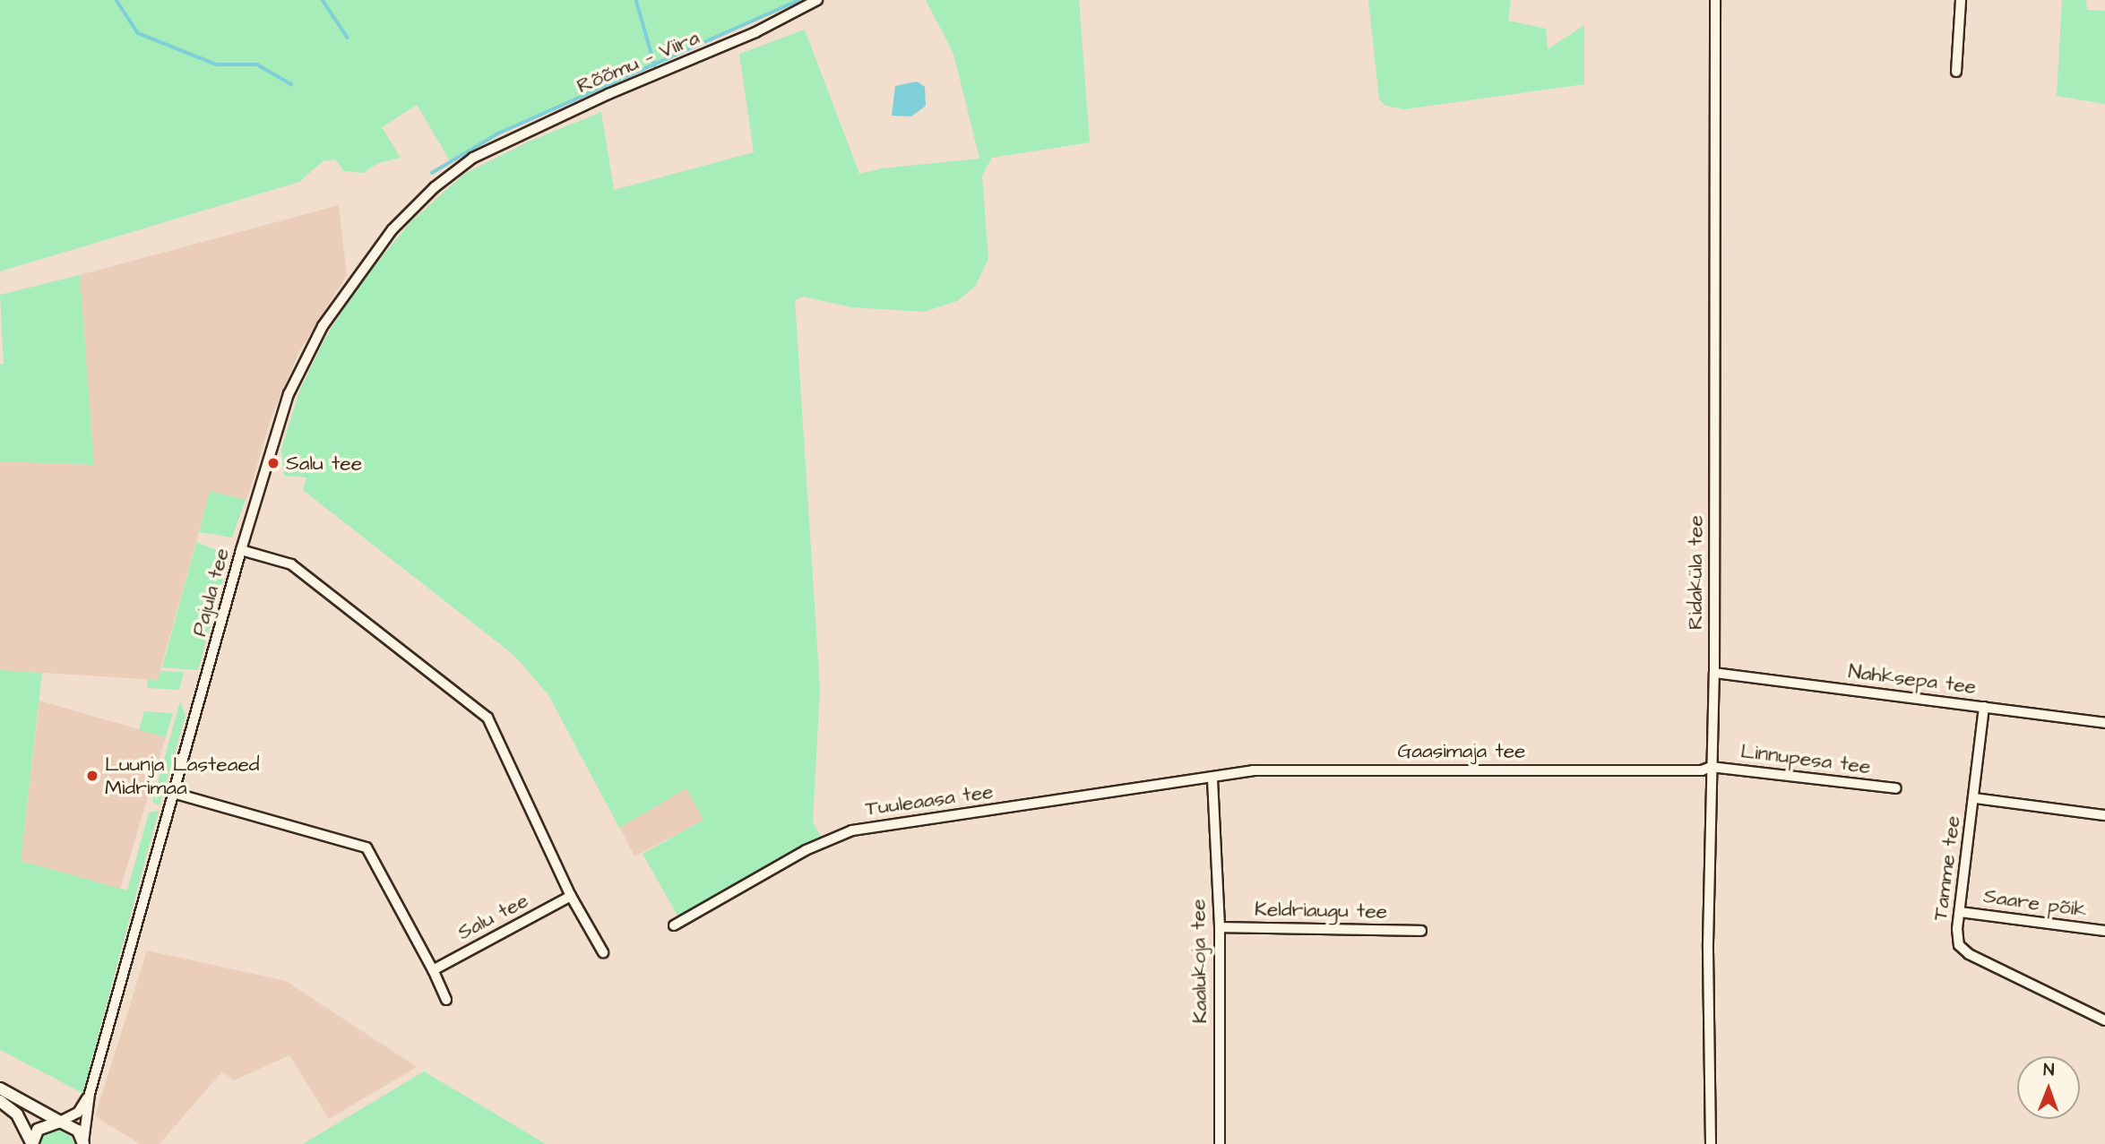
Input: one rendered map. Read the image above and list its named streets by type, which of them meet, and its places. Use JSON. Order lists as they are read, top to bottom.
{
  "streets": {
    "street": [
      "Rõõmu — Viira",
      "Ridaküla tee",
      "Pajula tee",
      "Nahksepa tee",
      "Gaasimaja tee",
      "Linnupesa tee",
      "Tuuleaasa tee",
      "Tamme tee",
      "Saare põik",
      "Keldriaugu tee",
      "Salu tee",
      "Kaalukoja tee"
    ]
  },
  "crossings": [
    ["Rõõmu — Viira", "Pajula tee"],
    ["Ridaküla tee", "Nahksepa tee"],
    ["Ridaküla tee", "Gaasimaja tee"],
    ["Ridaküla tee", "Linnupesa tee"],
    ["Nahksepa tee", "Tamme tee"],
    ["Gaasimaja tee", "Linnupesa tee"],
    ["Gaasimaja tee", "Tuuleaasa tee"],
    ["Gaasimaja tee", "Kaalukoja tee"],
    ["Tuuleaasa tee", "Kaalukoja tee"],
    ["Tamme tee", "Saare põik"],
    ["Keldriaugu tee", "Kaalukoja tee"]
  ],
  "places": ["Salu tee", "Luunja Lasteaed Midrimaa"],
  "north": "top"
}
